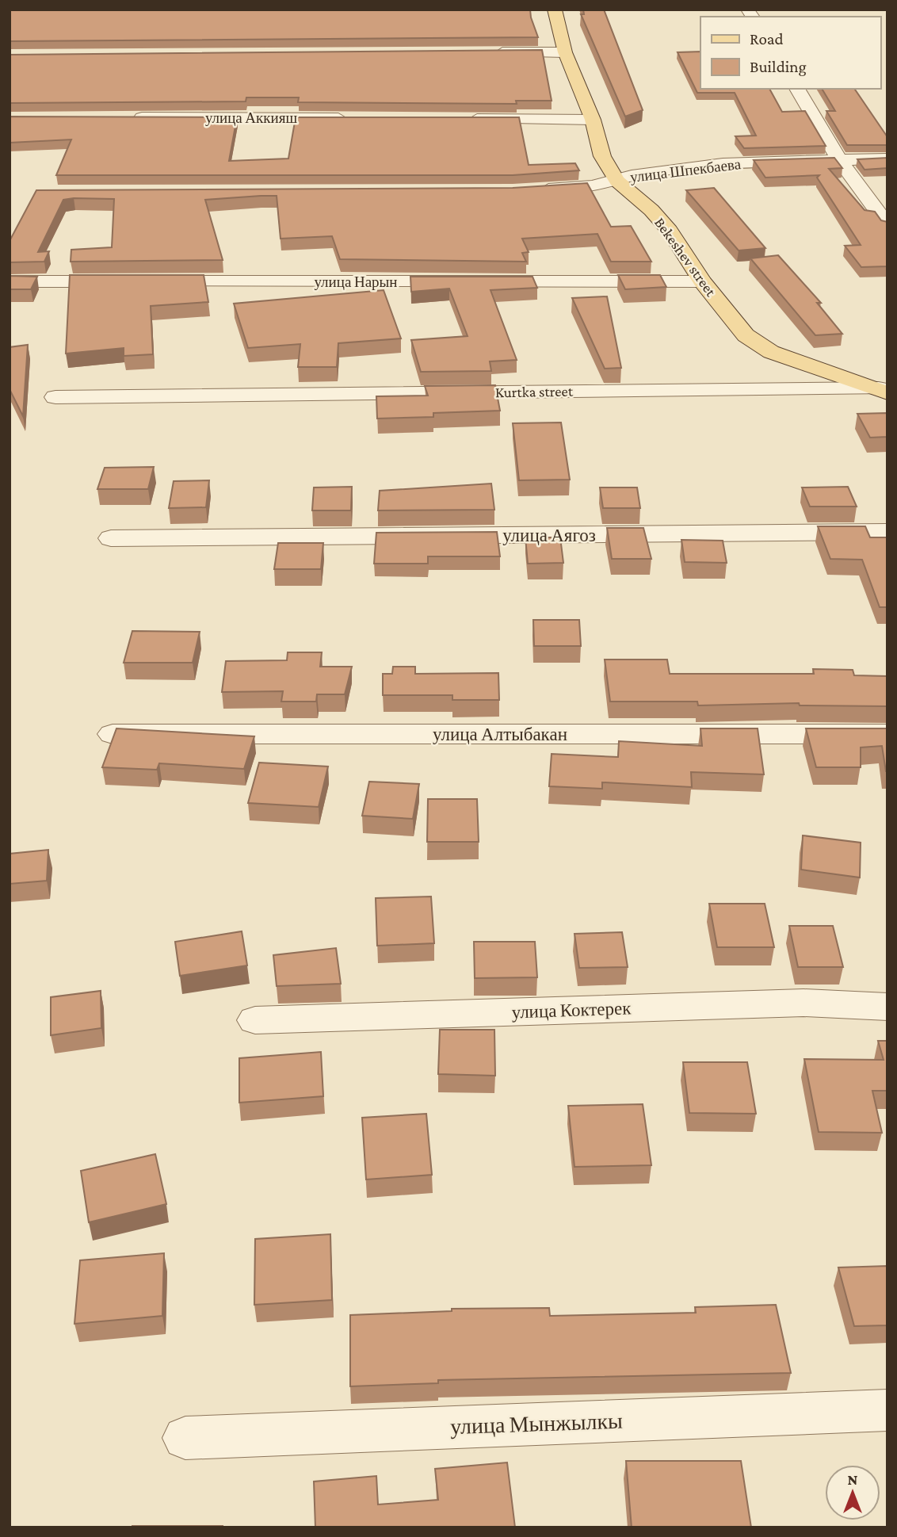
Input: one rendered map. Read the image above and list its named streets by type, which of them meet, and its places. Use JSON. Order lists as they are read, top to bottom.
{
  "streets": {
    "main road": ["Bekeshev street"],
    "street": [
      "улица Аккияш",
      "улица Шпекбаева",
      "улица Нарын",
      "Kurtka street",
      "улица Аягоз",
      "улица Алтыбакан",
      "улица Коктерек",
      "улица Мынжылкы"
    ]
  },
  "crossings": [
    ["улица Шпекбаева", "Bekeshev street"],
    ["Bekeshev street", "улица Нарын"],
    ["Bekeshev street", "Kurtka street"]
  ],
  "legend": ["Road", "Building"],
  "north": "top"
}
